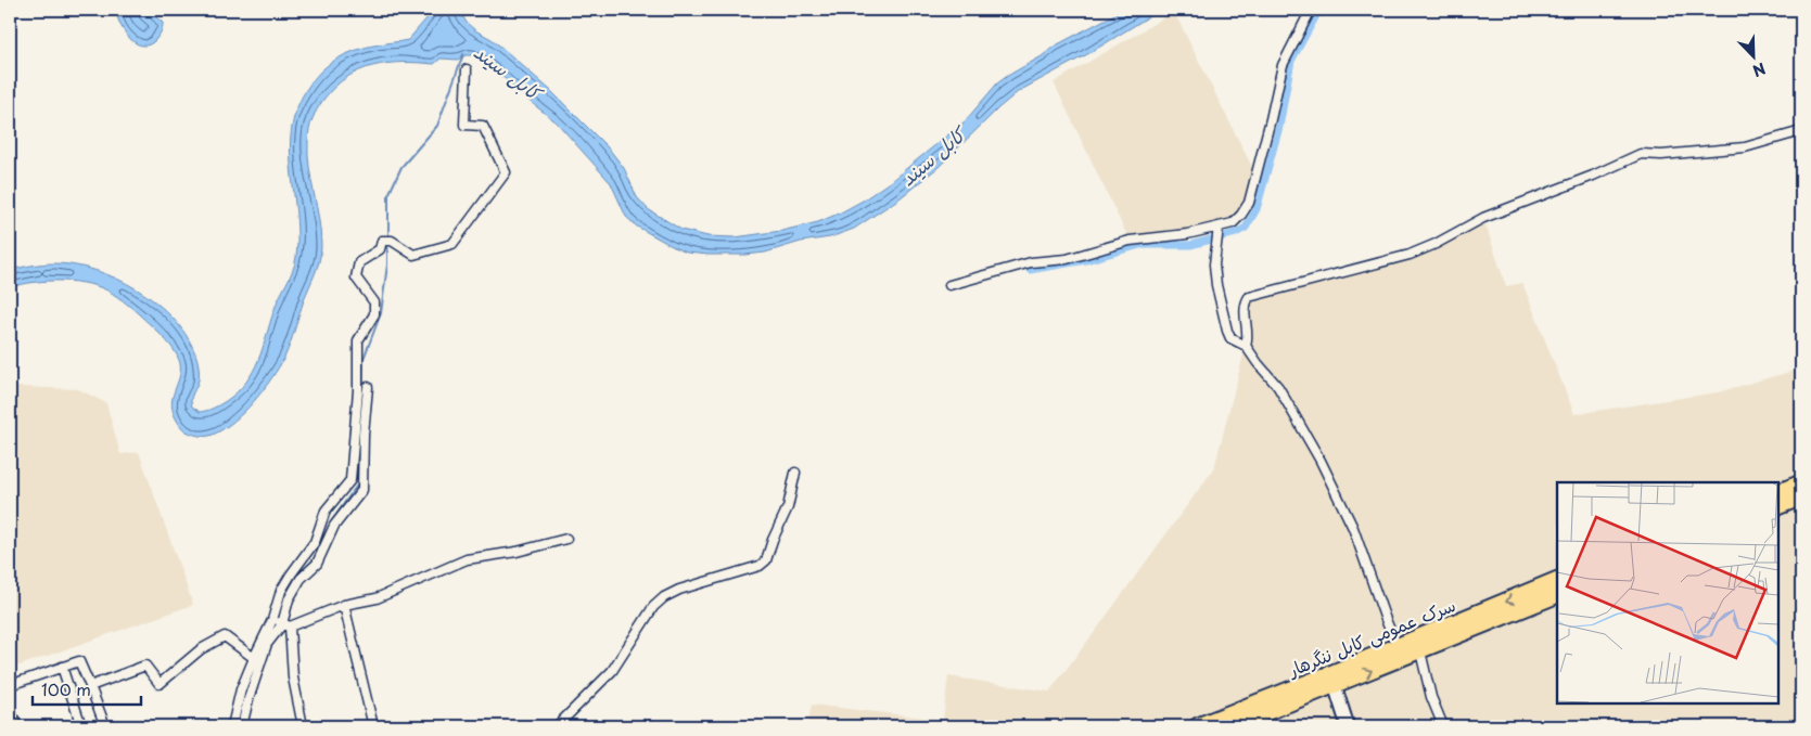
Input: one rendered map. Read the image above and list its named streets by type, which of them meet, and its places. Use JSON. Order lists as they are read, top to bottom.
{
  "streets": {
    "highway": ["سرک عمومی کابل ننگرهار"]
  },
  "water": ["کابل سيند"],
  "scale_bar": "100 m",
  "north": "bottom right"
}
